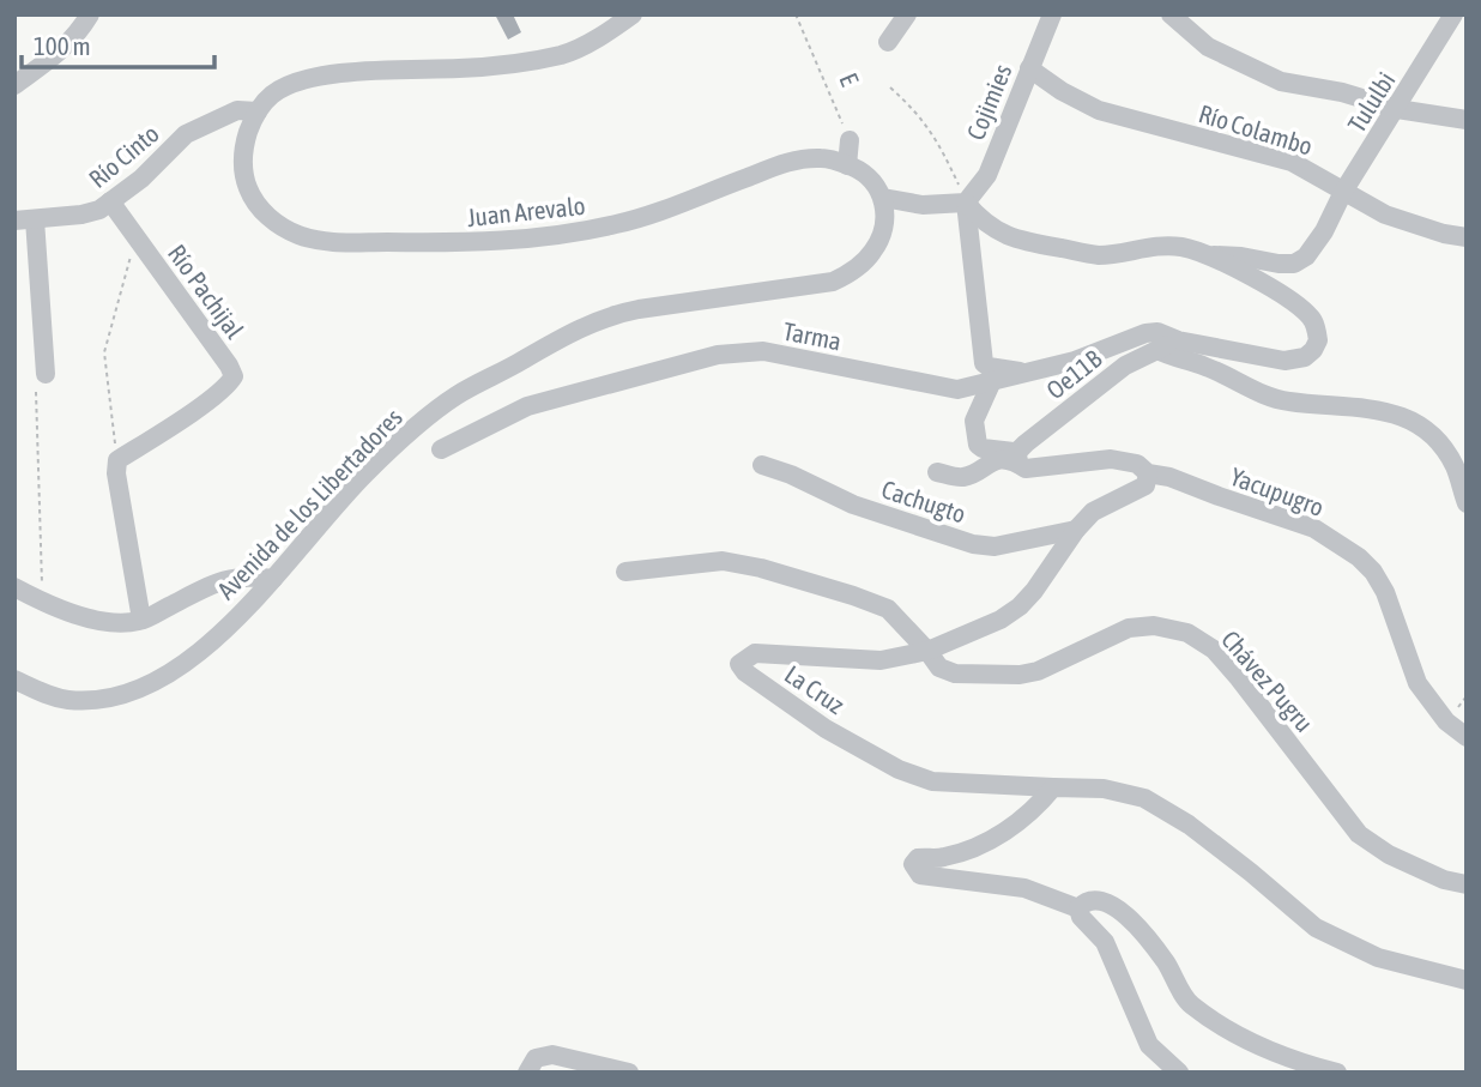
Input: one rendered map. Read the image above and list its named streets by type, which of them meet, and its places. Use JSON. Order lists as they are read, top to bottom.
{
  "streets": {
    "street": [
      "Cojimies",
      "Tululbi",
      "Río Colambo",
      "Río Cinto",
      "Juan Arevalo",
      "Río Pachijal",
      "Tarma",
      "Oe11B",
      "Yacupugro",
      "Cachugto",
      "Avenida de los Libertadores",
      "Chávez Pugru",
      "La Cruz"
    ],
    "path": ["E"]
  },
  "crossings": [
    ["Cojimies", "Río Colambo"],
    ["Tululbi", "Río Colambo"],
    ["Tululbi", "Tarma"],
    ["Río Cinto", "Juan Arevalo"],
    ["Río Cinto", "Río Pachijal"],
    ["Juan Arevalo", "Avenida de los Libertadores"],
    ["Tarma", "Oe11B"],
    ["Oe11B", "Yacupugro"],
    ["Chávez Pugru", "La Cruz"]
  ],
  "scale_bar": "100 m"
}
